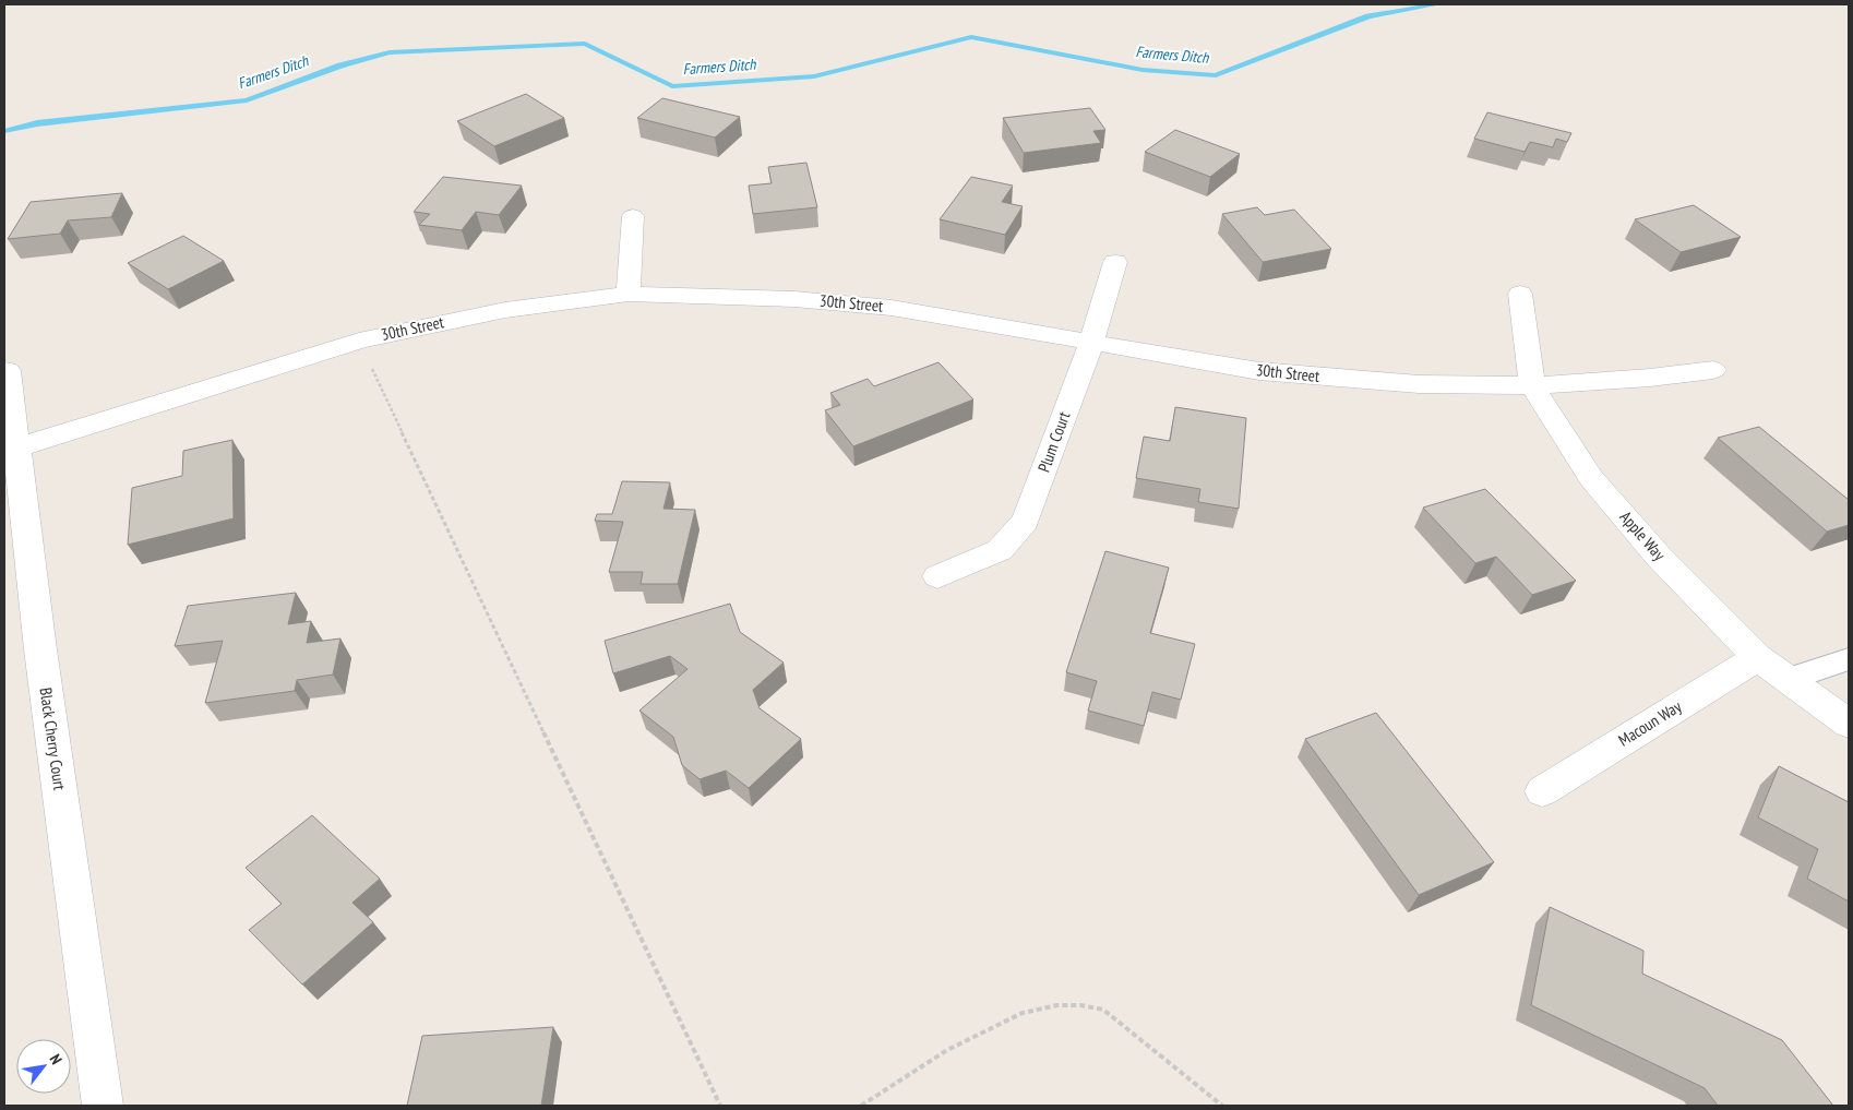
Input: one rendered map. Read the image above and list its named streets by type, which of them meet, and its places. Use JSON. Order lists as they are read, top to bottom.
{
  "streets": {
    "street": [
      "30th Street",
      "Plum Court",
      "Apple Way",
      "Macoun Way",
      "Black Cherry Court"
    ]
  },
  "crossings": [
    ["30th Street", "Plum Court"],
    ["30th Street", "Apple Way"],
    ["30th Street", "Black Cherry Court"],
    ["Apple Way", "Macoun Way"]
  ],
  "water": ["Farmers Ditch"],
  "north": "top right"
}
